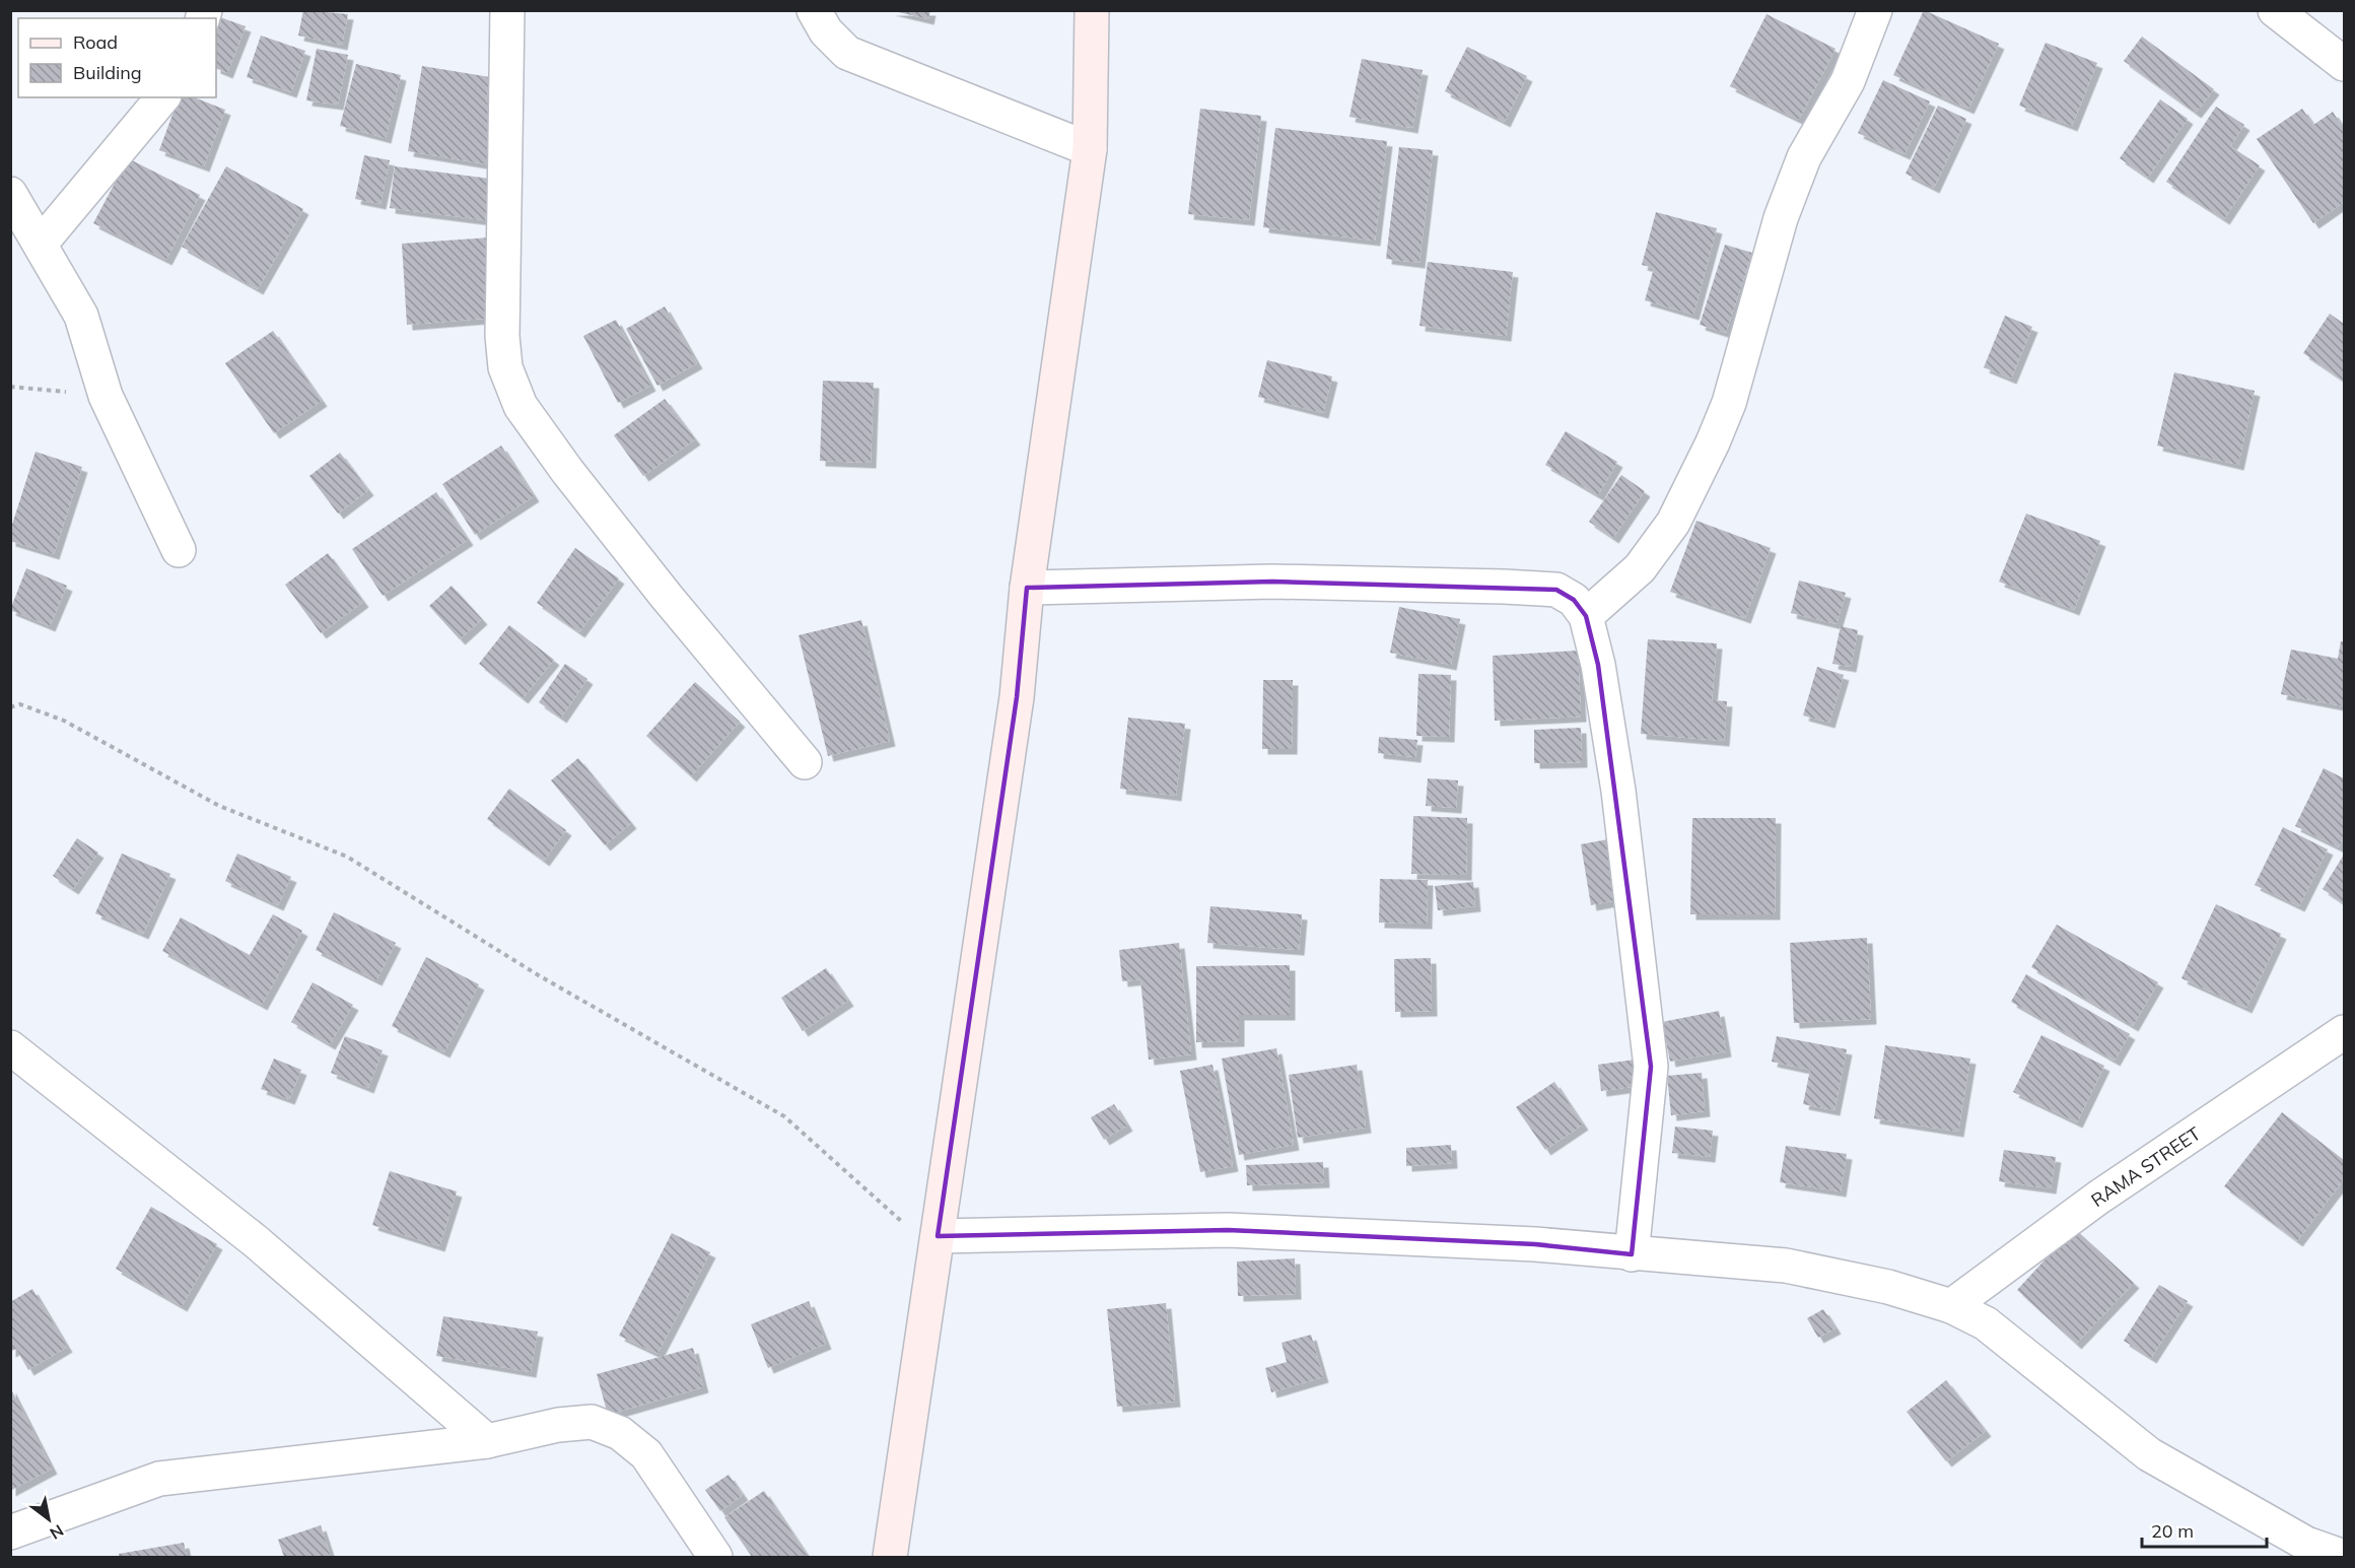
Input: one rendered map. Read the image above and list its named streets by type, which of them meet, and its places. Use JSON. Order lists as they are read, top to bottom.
{
  "streets": {
    "street": ["RAMA STREET"]
  },
  "legend": ["Road", "Building"],
  "scale_bar": "20 m",
  "north": "bottom right"
}
